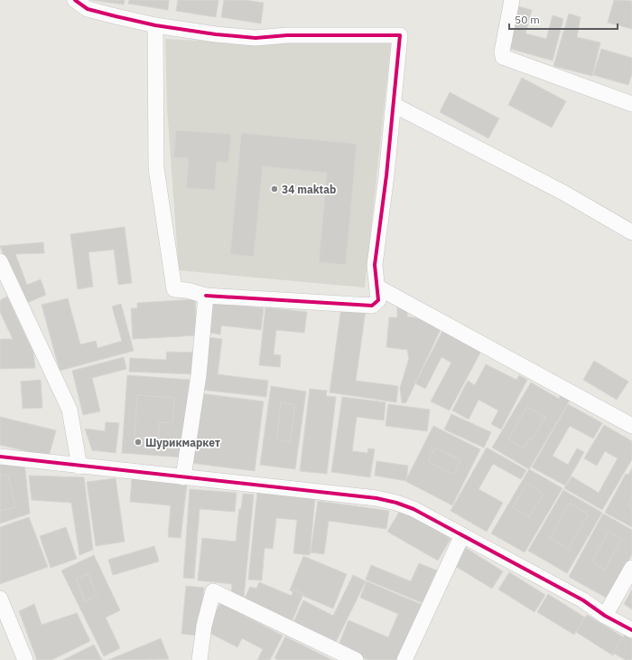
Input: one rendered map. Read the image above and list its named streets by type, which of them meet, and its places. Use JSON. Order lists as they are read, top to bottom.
{
  "places": ["34 maktab", "Шурикмаркет"],
  "scale_bar": "50 m"
}
